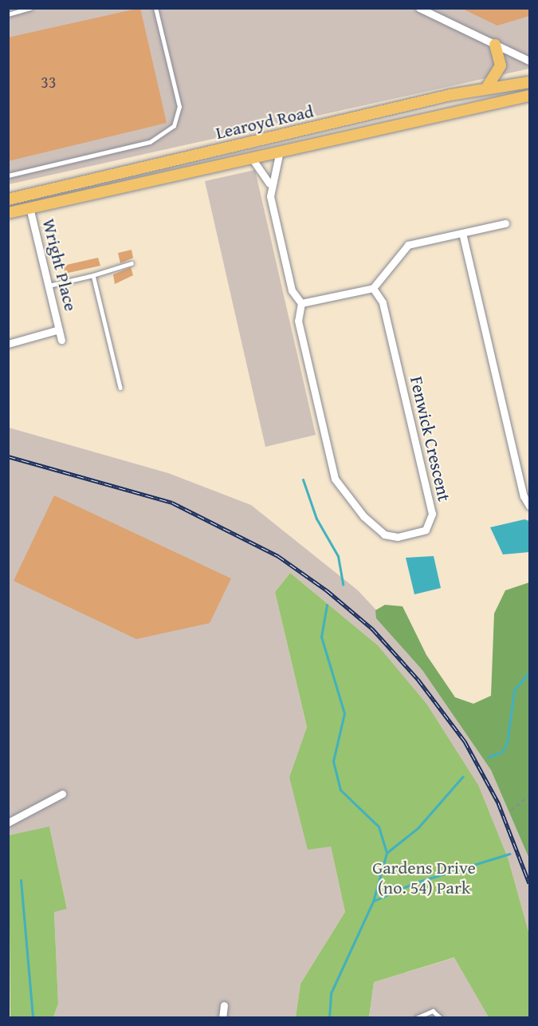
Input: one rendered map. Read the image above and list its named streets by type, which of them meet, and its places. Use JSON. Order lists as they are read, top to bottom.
{
  "streets": {
    "main road": ["Learoyd Road"],
    "street": ["Wright Place", "Fenwick Crescent"]
  },
  "crossings": [
    ["Learoyd Road", "Wright Place"]
  ],
  "parks": ["Gardens Drive (no. 54) Park"],
  "house_numbers": ["33"]
}
